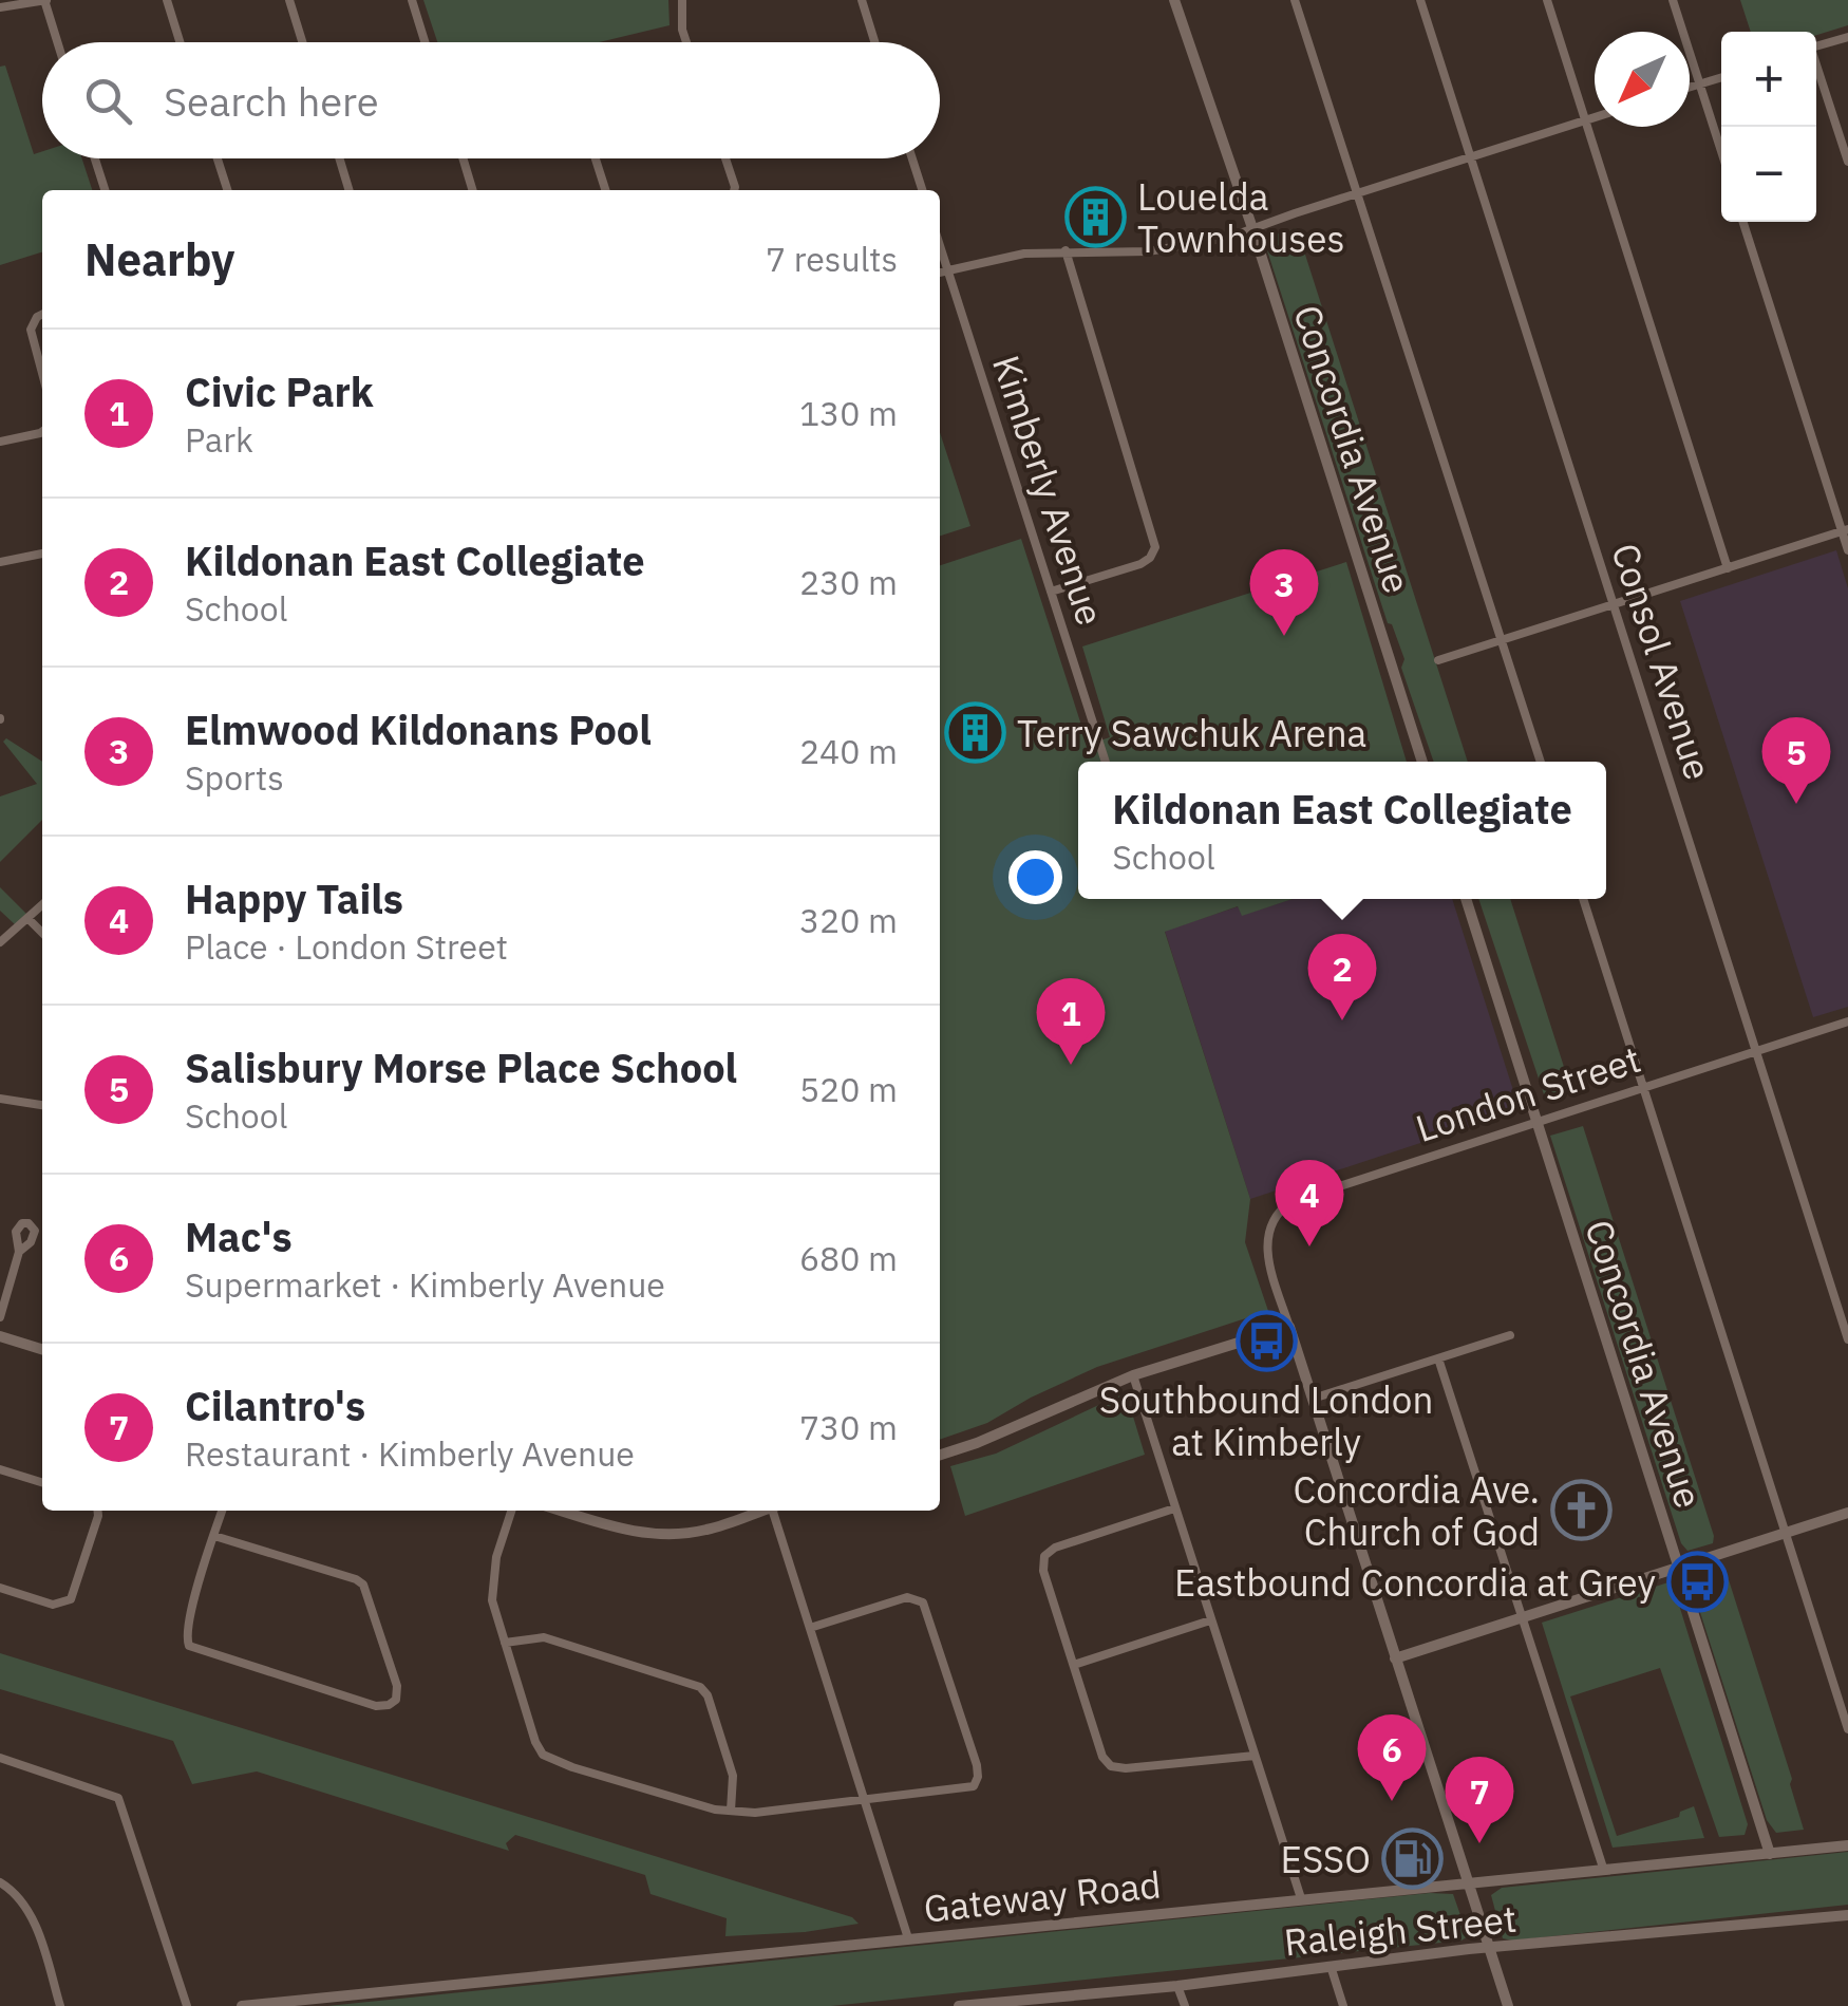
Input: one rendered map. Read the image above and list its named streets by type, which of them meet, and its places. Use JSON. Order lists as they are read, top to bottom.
{
  "streets": {
    "main road": ["Concordia Avenue", "Gateway Road", "Raleigh Street"],
    "street": ["Kimberly Avenue", "Consol Avenue", "London Street"]
  },
  "crossings": [
    ["Concordia Avenue", "London Street"],
    ["Concordia Avenue", "Gateway Road"],
    ["Consol Avenue", "London Street"]
  ],
  "places": {
    "building": ["Louelda Townhouses", "Terry Sawchuk Arena"],
    "bus stop": ["Southbound London at Kimberly", "Eastbound Concordia at Grey"],
    "church": ["Concordia Ave. Church of God"],
    "fuel station": ["ESSO"]
  },
  "north": "bottom left",
  "page": {
    "map_buttons": ["+", "−"],
    "search": "Search here",
    "heading": ["Nearby", "7 results"],
    "list": [
      {
        "mark": "1",
        "name": "Civic Park",
        "note": "Park",
        "value": "130 m"
      },
      {
        "mark": "2",
        "name": "Kildonan East Collegiate",
        "note": "School",
        "value": "230 m"
      },
      {
        "mark": "3",
        "name": "Elmwood Kildonans Pool",
        "note": "Sports",
        "value": "240 m"
      },
      {
        "mark": "4",
        "name": "Happy Tails",
        "note": "Place · London Street",
        "value": "320 m"
      },
      {
        "mark": "5",
        "name": "Salisbury Morse Place School",
        "note": "School",
        "value": "520 m"
      },
      {
        "mark": "6",
        "name": "Mac's",
        "note": "Supermarket · Kimberly Avenue",
        "value": "680 m"
      },
      {
        "mark": "7",
        "name": "Cilantro's",
        "note": "Restaurant · Kimberly Avenue",
        "value": "730 m"
      }
    ],
    "pins": [
      "3",
      "5",
      "2",
      "1",
      "4",
      "6",
      "7"
    ],
    "popup": ["Kildonan East Collegiate", "School"]
  }
}
